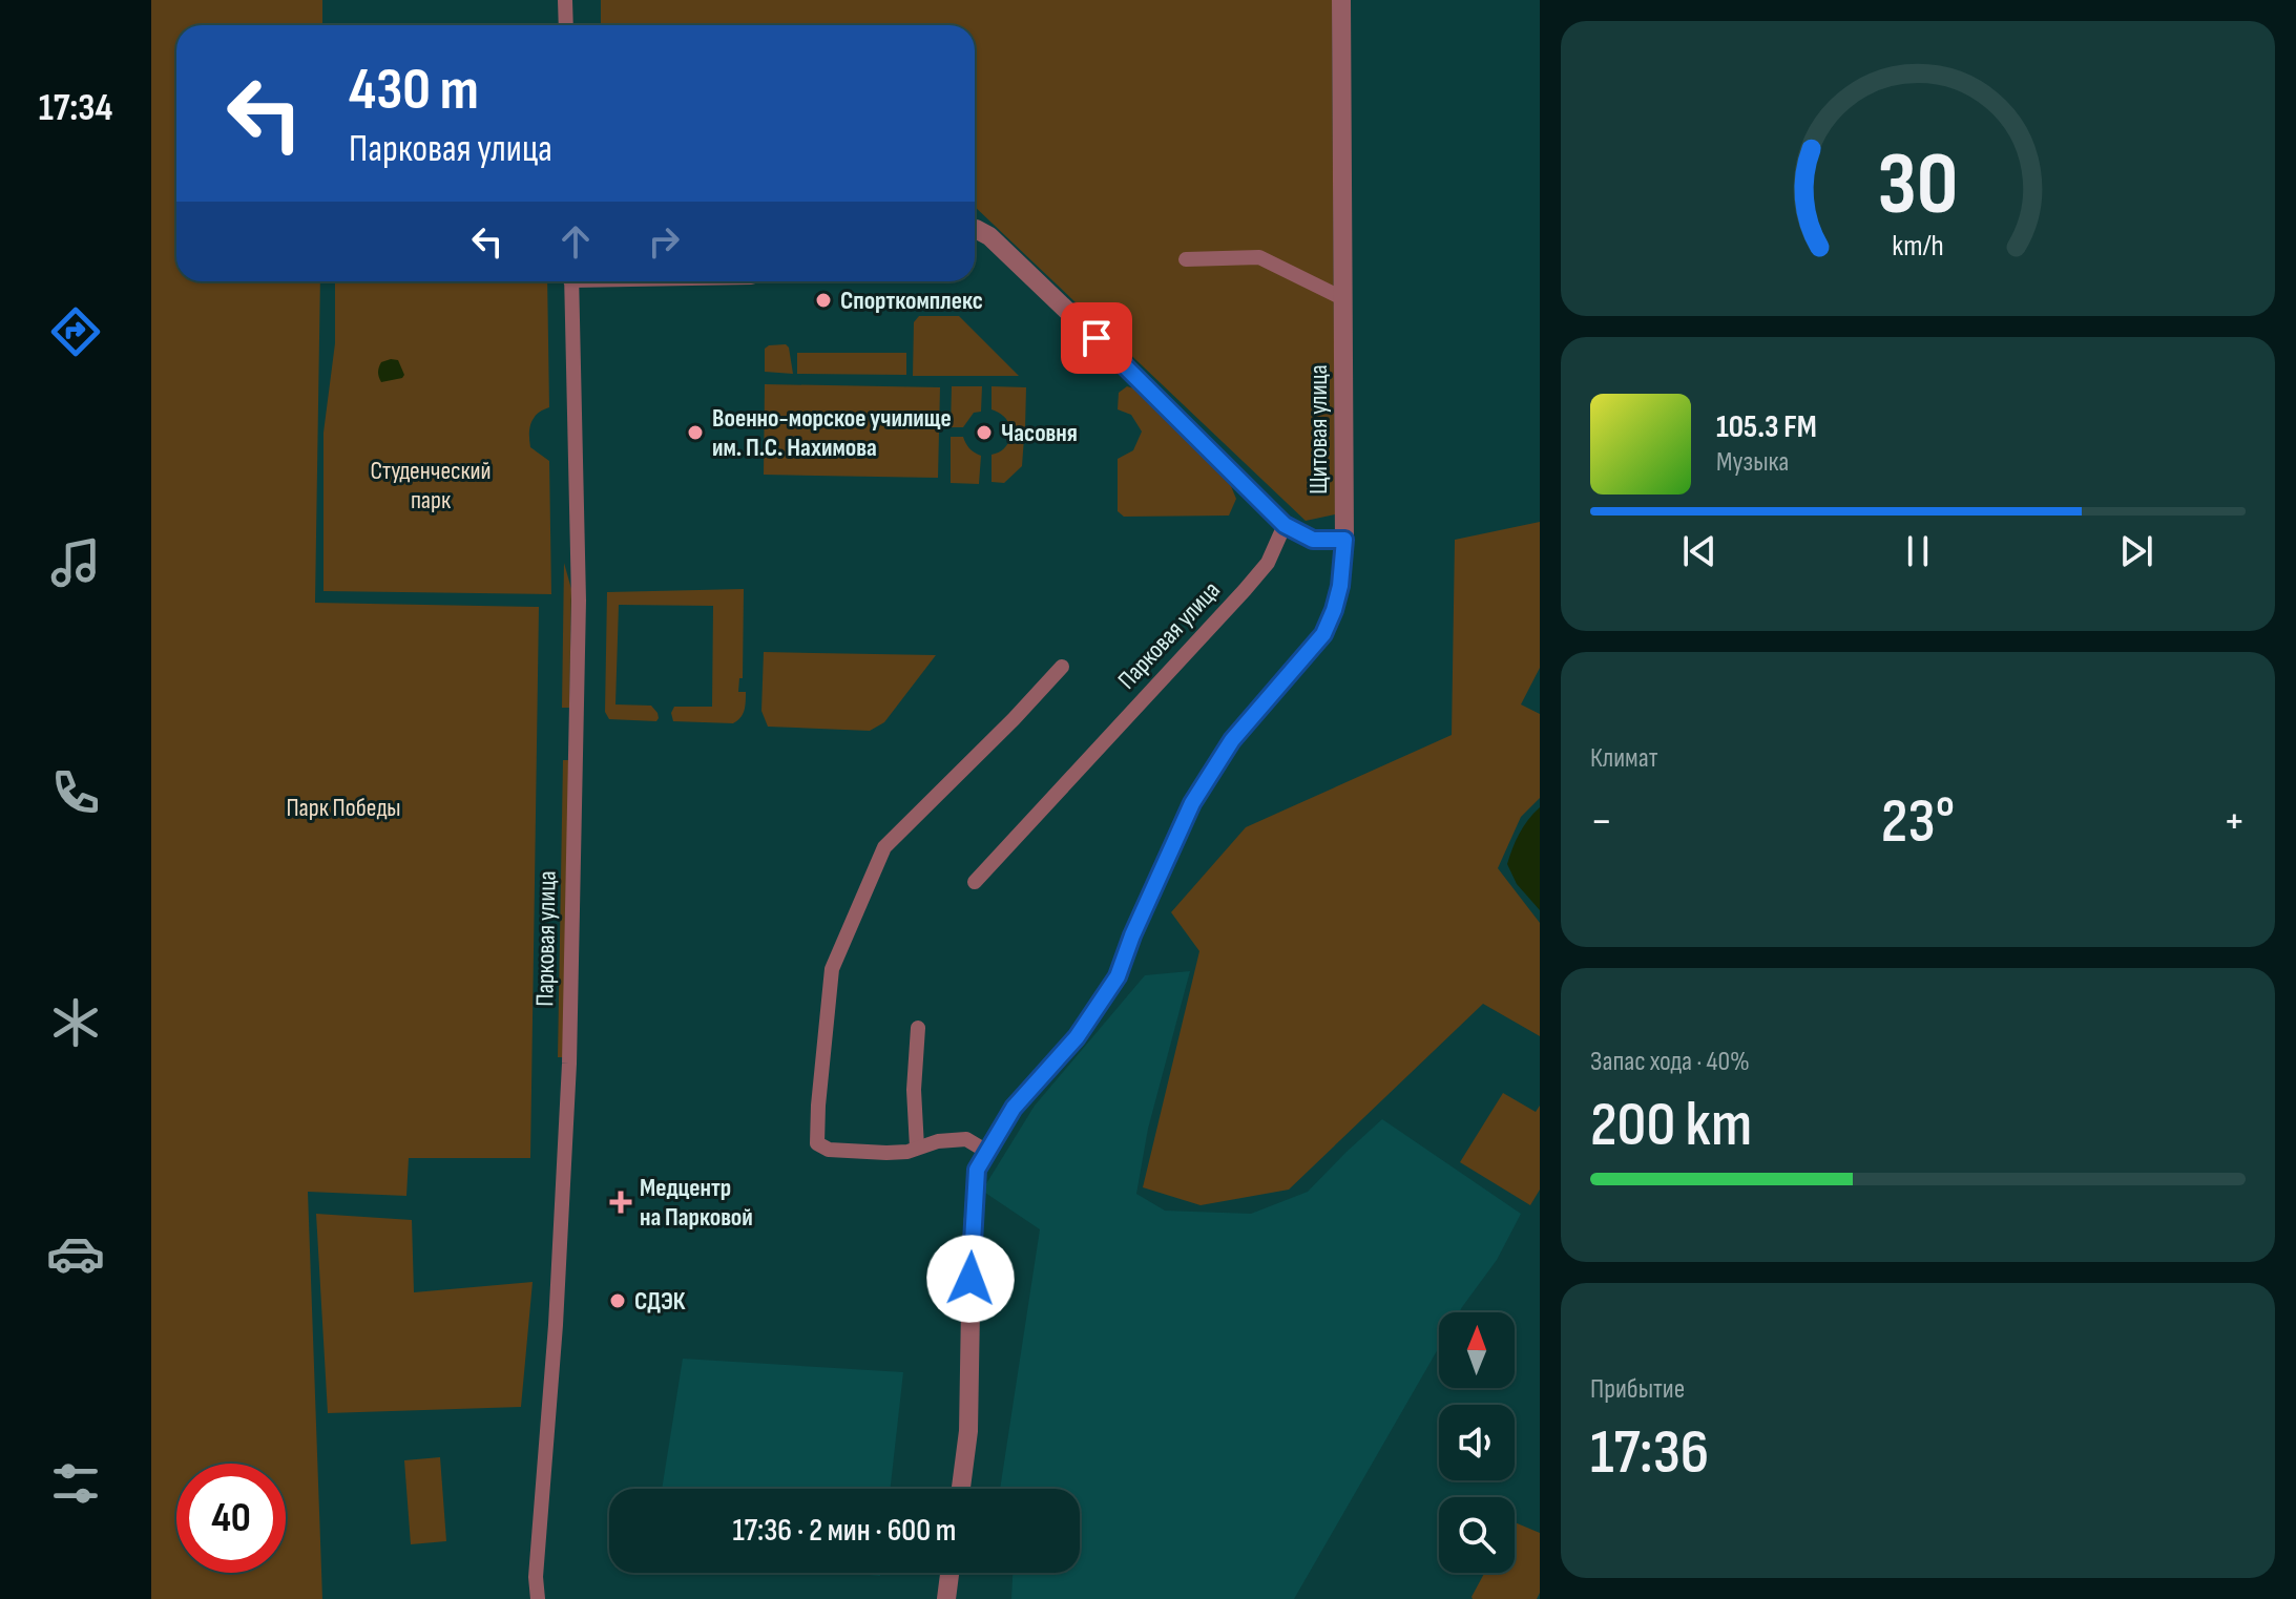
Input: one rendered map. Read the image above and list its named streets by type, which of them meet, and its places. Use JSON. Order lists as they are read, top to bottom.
{
  "streets": {
    "street": ["Щитовая улица", "Парковая улица"]
  },
  "parks": ["Студенческий парк", "Парк Победы"],
  "places": {
    "other": [
      "Спорткомплекс",
      "Военно-морское училище им. П.С. Нахимова",
      "Часовня",
      "СДЭК"
    ],
    "health": ["Медцентр на Парковой"]
  },
  "north": "top",
  "page": {
    "tabs": "17:34",
    "turn": ["430 m", "Парковая улица"],
    "song": ["105.3 FM", "Музыка"],
    "tile": [
      "Климат",
      ["Запас хода · 40%", "200 km"],
      ["Прибытие", "17:36"]
    ],
    "heat": ["−", "23°", "+"],
    "limit": "40",
    "trip": "17:36 · 2 мин · 600 m",
    "gauge": ["30", "km/h"]
  }
}
